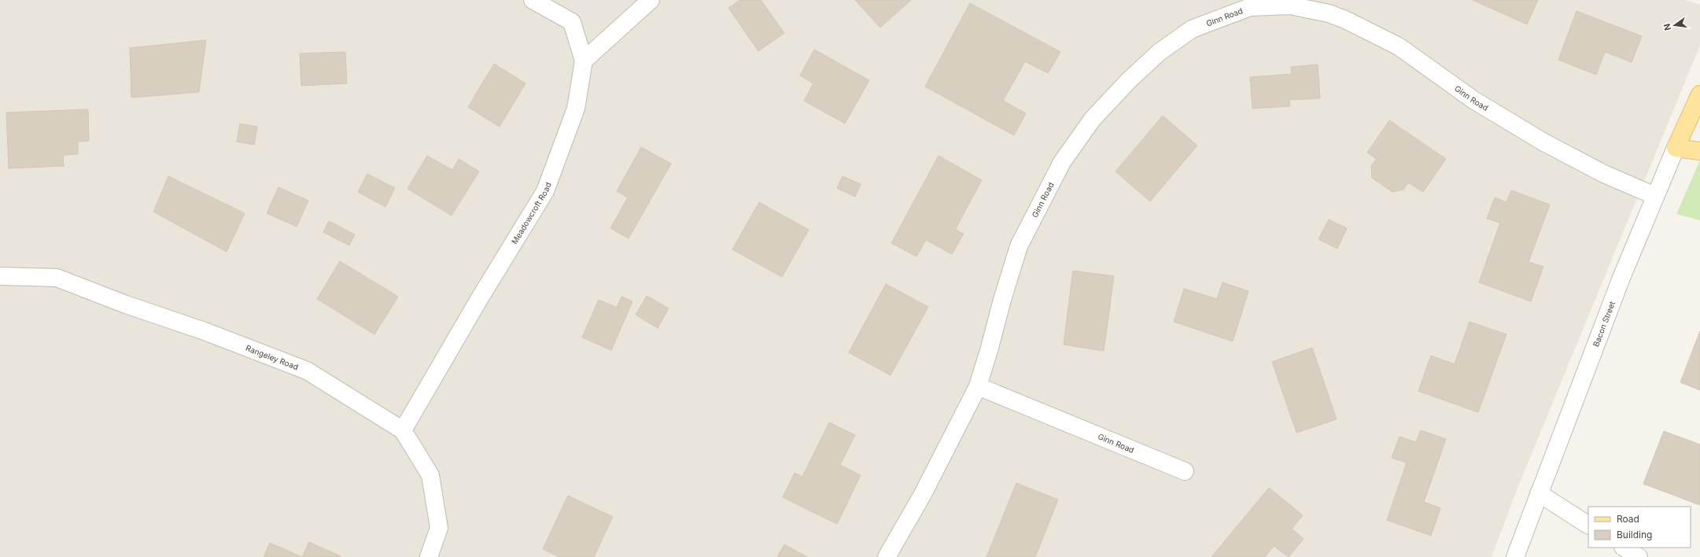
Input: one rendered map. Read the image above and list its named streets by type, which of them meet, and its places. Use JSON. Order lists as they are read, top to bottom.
{
  "streets": {
    "main road": ["Bacon Street"],
    "street": ["Ginn Road", "Meadowcroft Road", "Rangeley Road"]
  },
  "crossings": [
    ["Ginn Road", "Bacon Street"],
    ["Meadowcroft Road", "Rangeley Road"]
  ],
  "legend": ["Road", "Building"],
  "north": "left"
}
